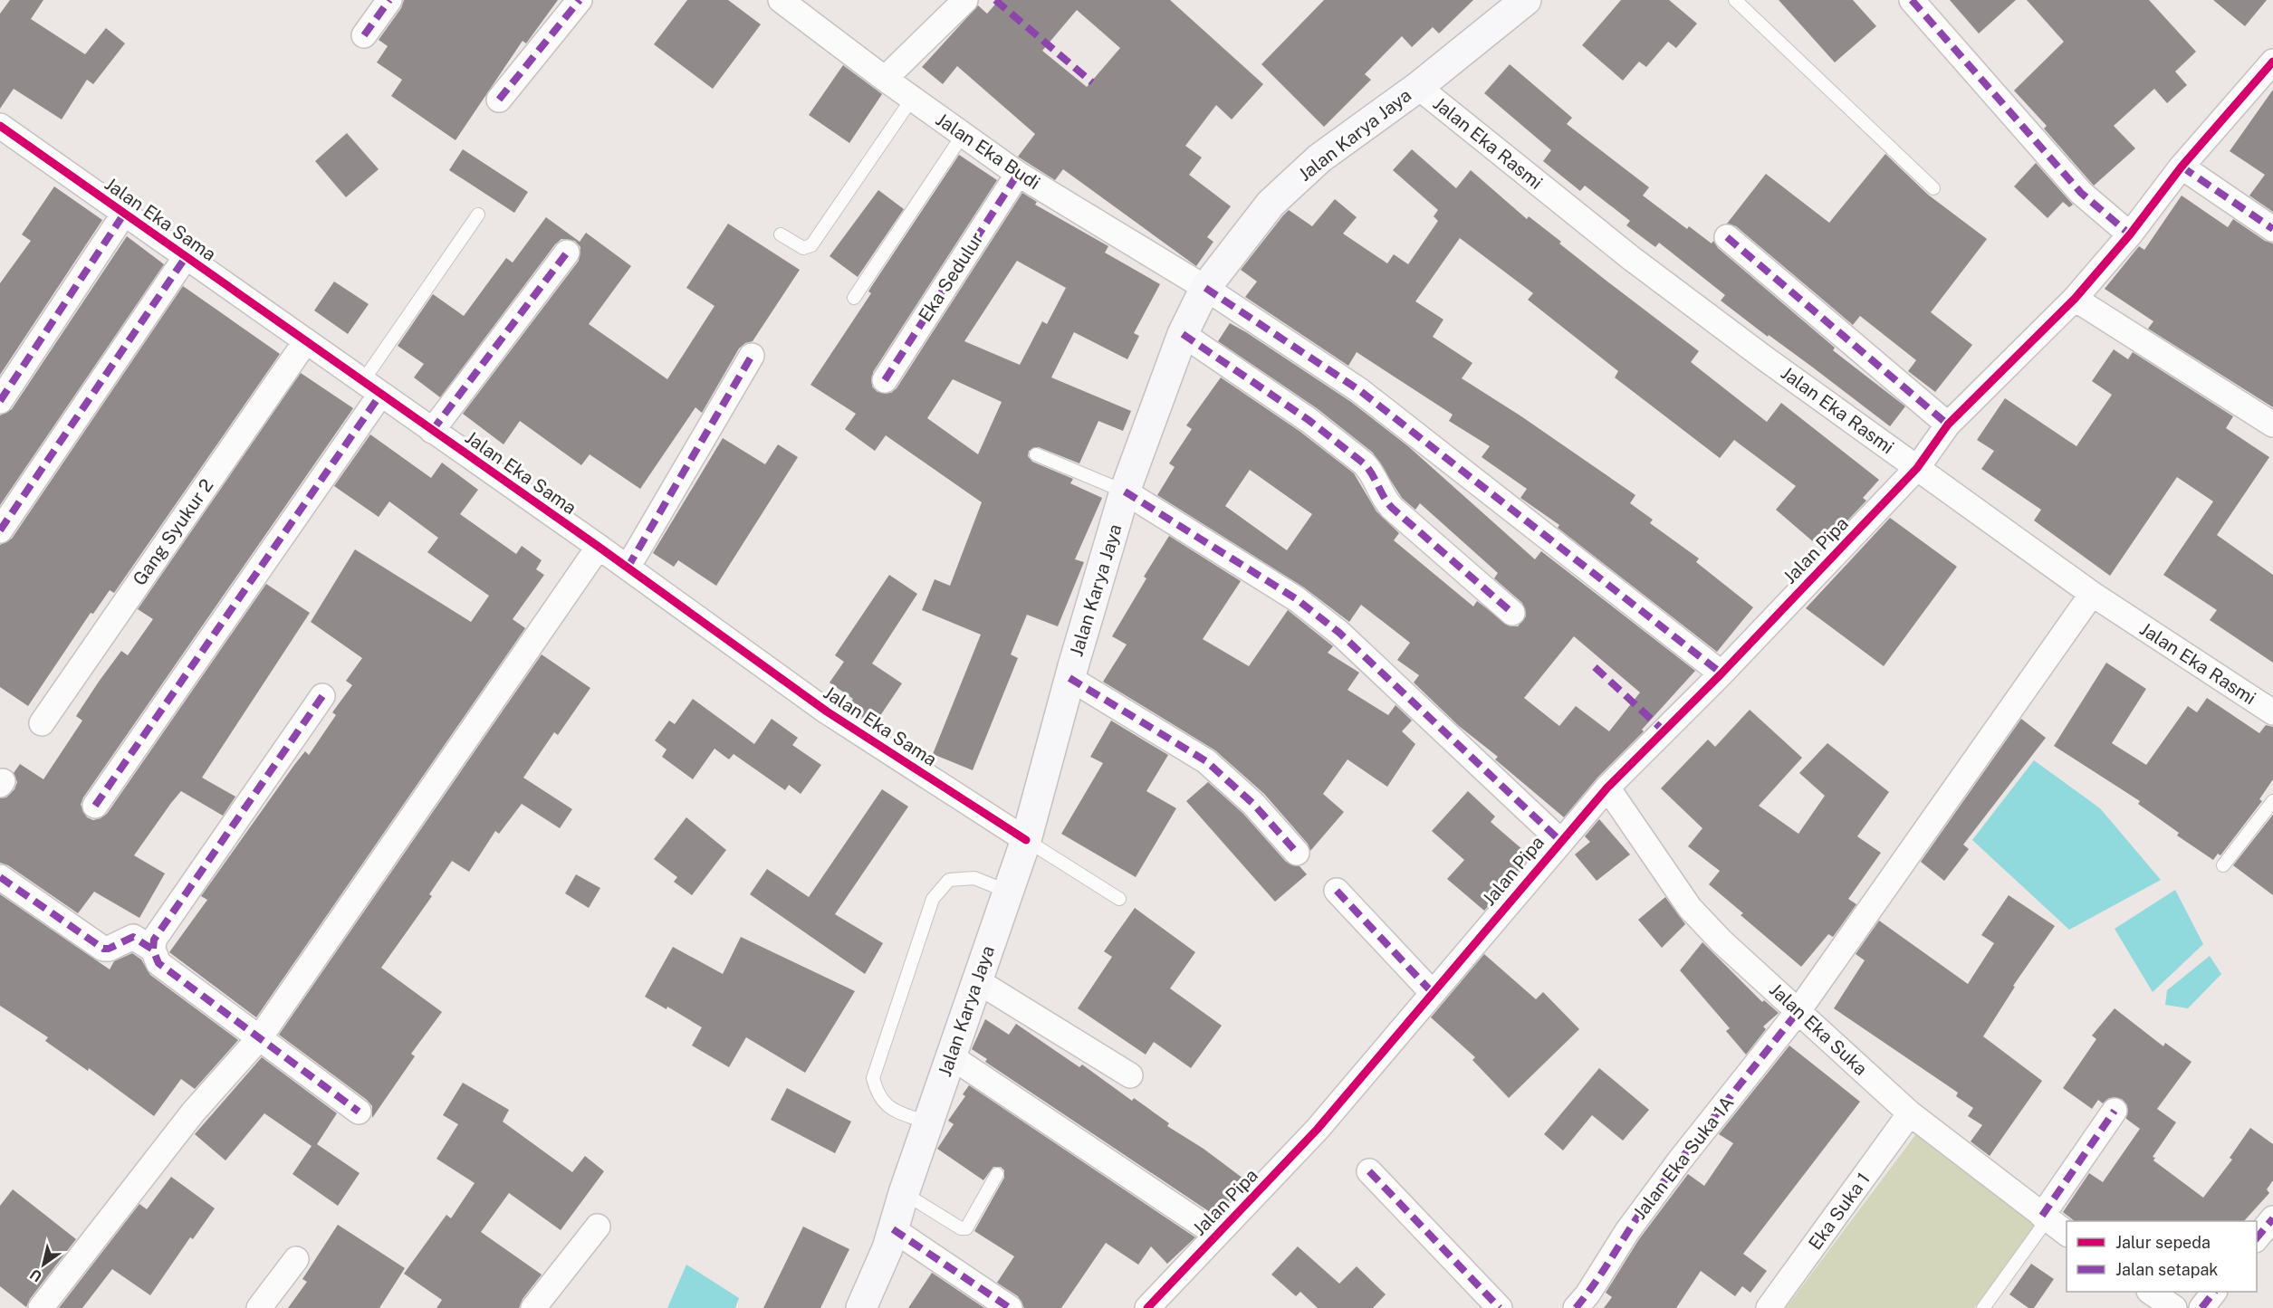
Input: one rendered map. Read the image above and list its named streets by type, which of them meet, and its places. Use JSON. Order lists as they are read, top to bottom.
{
  "streets": {
    "main road": ["Jalan Karya Jaya"],
    "street": [
      "Jalan Eka Rasmi",
      "Jalan Eka Budi",
      "Jalan Eka Sama",
      "Eka Sedulur",
      "Gang Syukur 2",
      "Jalan Pipa",
      "Jalan Eka Suka",
      "Jalan Eka Suka 1A",
      "Eka Suka 1"
    ]
  },
  "crossings": [
    ["Jalan Karya Jaya", "Jalan Eka Rasmi"],
    ["Jalan Karya Jaya", "Jalan Eka Budi"],
    ["Jalan Karya Jaya", "Jalan Eka Sama"],
    ["Jalan Eka Rasmi", "Jalan Pipa"],
    ["Jalan Eka Rasmi", "Jalan Eka Suka 1A"],
    ["Jalan Eka Budi", "Eka Sedulur"],
    ["Jalan Eka Budi", "Jalan Pipa"],
    ["Jalan Eka Sama", "Gang Syukur 2"],
    ["Jalan Pipa", "Jalan Eka Suka"],
    ["Jalan Eka Suka", "Jalan Eka Suka 1A"],
    ["Jalan Eka Suka", "Eka Suka 1"]
  ],
  "legend": ["Jalur sepeda", "Jalan setapak"],
  "north": "bottom left"
}
